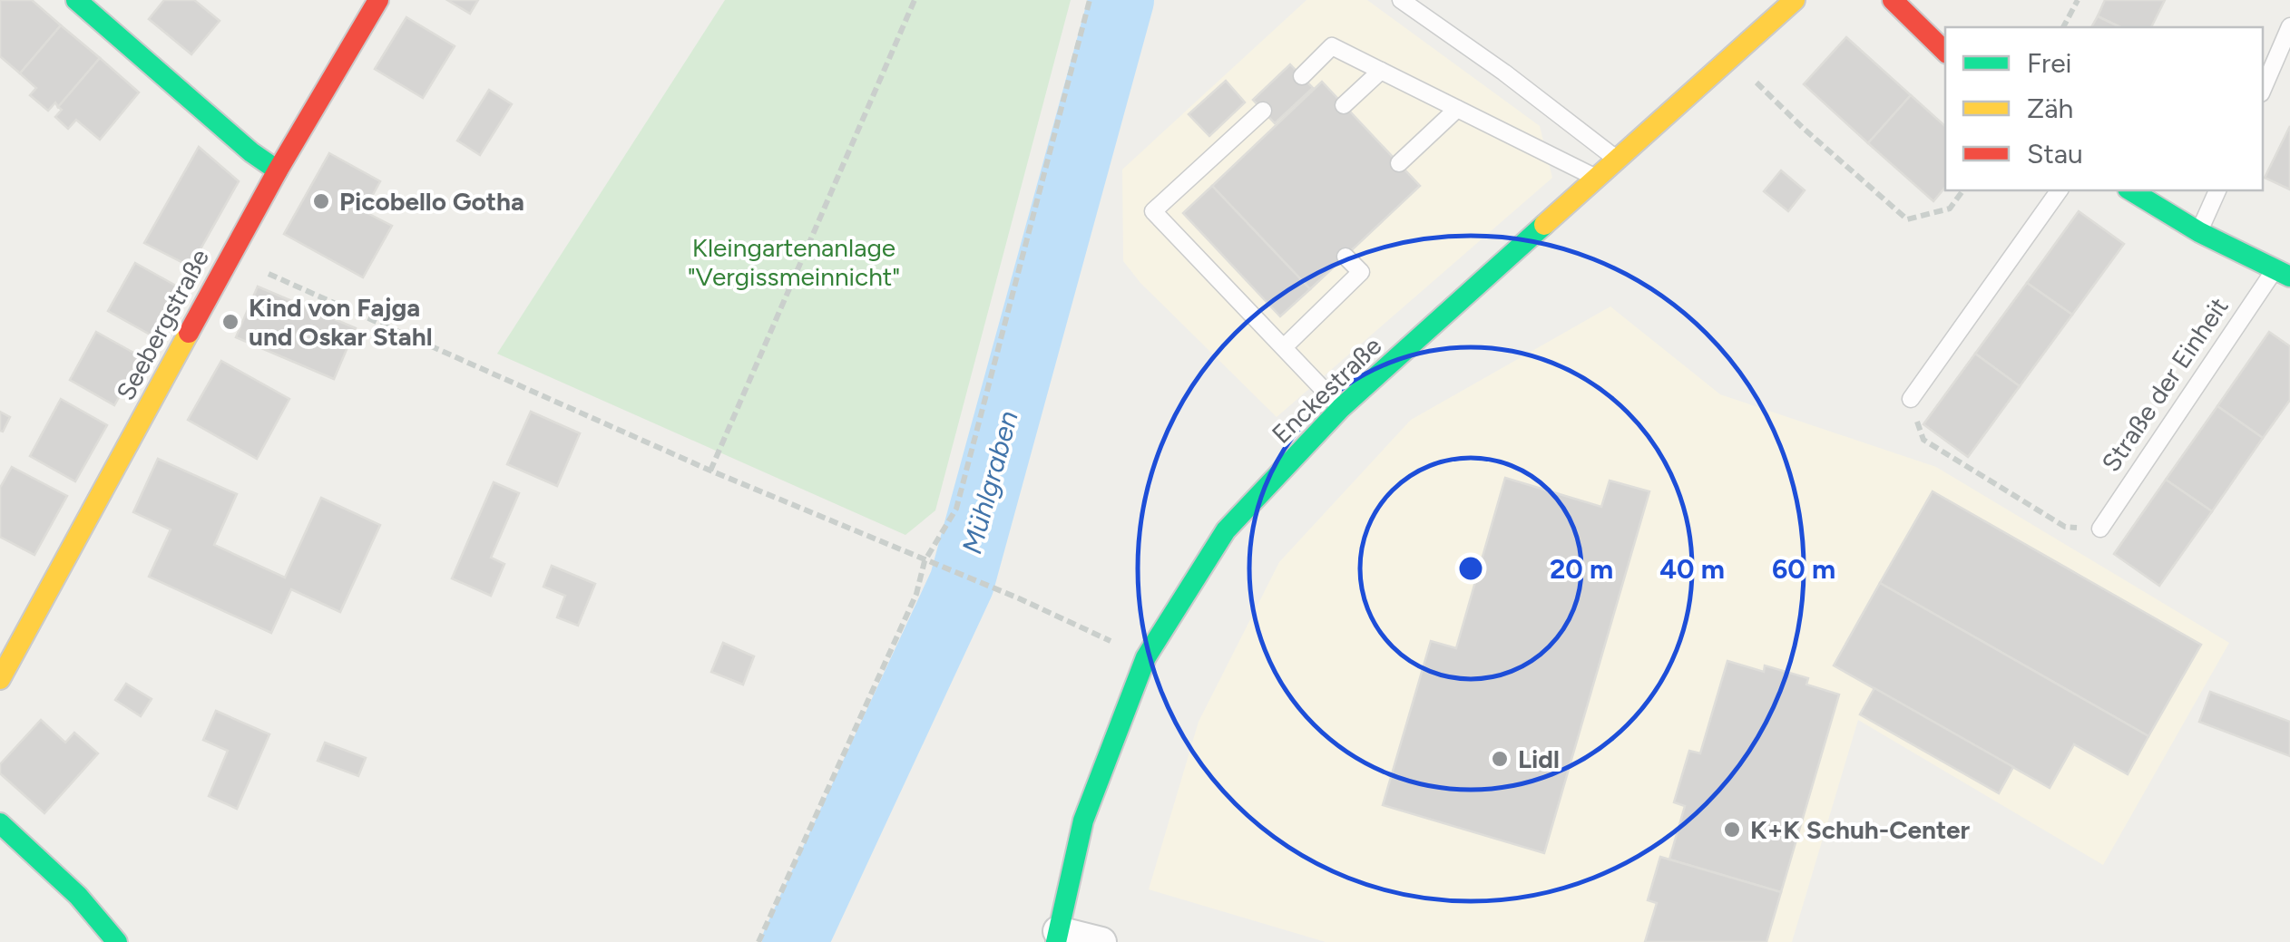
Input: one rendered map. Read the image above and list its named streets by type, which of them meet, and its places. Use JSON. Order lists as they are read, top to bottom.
{
  "streets": {
    "main road": ["Seebergstraße", "Straße der Einheit", "Enckestraße"]
  },
  "water": ["Mühlgraben"],
  "parks": ["Kleingartenanlage \"Vergissmeinnicht\""],
  "places": [
    "Picobello Gotha",
    "Kind von Fajga und Oskar Stahl",
    "Lidl",
    "K+K Schuh-Center"
  ],
  "legend": ["Frei", "Zäh", "Stau"],
  "rings": ["20 m", "40 m", "60 m"]
}
